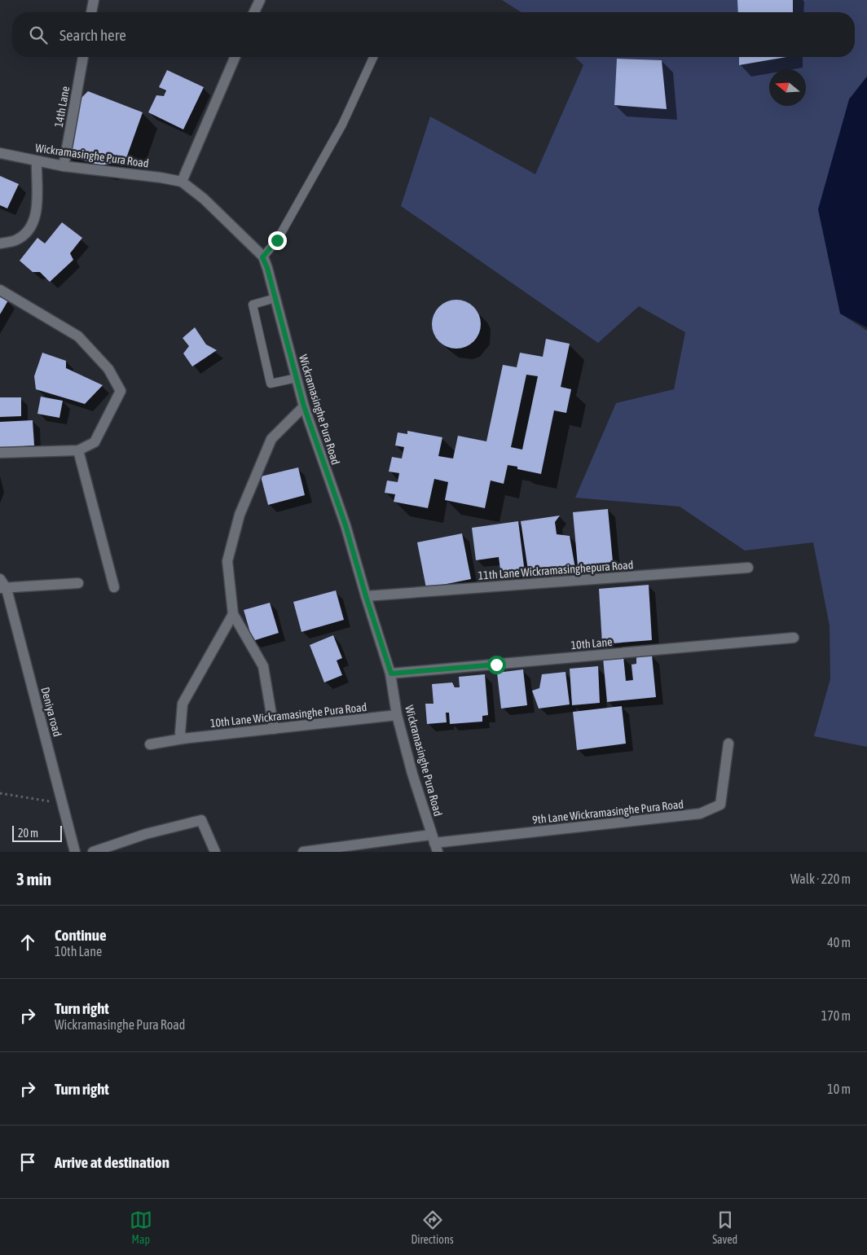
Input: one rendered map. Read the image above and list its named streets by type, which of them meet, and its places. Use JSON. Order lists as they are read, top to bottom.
{
  "streets": {
    "street": [
      "14th Lane",
      "Wickramasinghe Pura Road",
      "11th Lane Wickramasinghepura Road",
      "10th Lane",
      "Deniya road",
      "10th Lane Wickramasinghe Pura Road",
      "9th Lane Wickramasinghe Pura Road"
    ]
  },
  "crossings": [
    ["14th Lane", "Wickramasinghe Pura Road"],
    ["Wickramasinghe Pura Road", "11th Lane Wickramasinghepura Road"],
    ["Wickramasinghe Pura Road", "10th Lane"],
    ["Wickramasinghe Pura Road", "10th Lane Wickramasinghe Pura Road"],
    ["Wickramasinghe Pura Road", "9th Lane Wickramasinghe Pura Road"]
  ],
  "scale_bar": "20 m",
  "north": "left",
  "page": {
    "search": "Search here",
    "scale": "20 m",
    "heading": ["3 min", "Walk · 220 m"],
    "list": [
      ["Continue", "10th Lane", "40 m"],
      ["Turn right", "Wickramasinghe Pura Road", "170 m"],
      ["Turn right", "10 m"],
      "Arrive at destination"
    ],
    "nav": ["Map", "Directions", "Saved"]
  }
}
